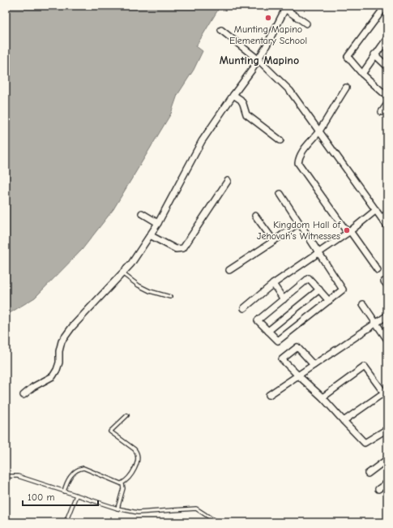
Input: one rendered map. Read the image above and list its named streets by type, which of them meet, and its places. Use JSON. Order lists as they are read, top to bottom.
{
  "districts": ["Munting Mapino"],
  "places": ["Munting Mapino Elementary School", "Kingdom Hall of Jehovah's Witnesses"],
  "scale_bar": "100 m"
}
